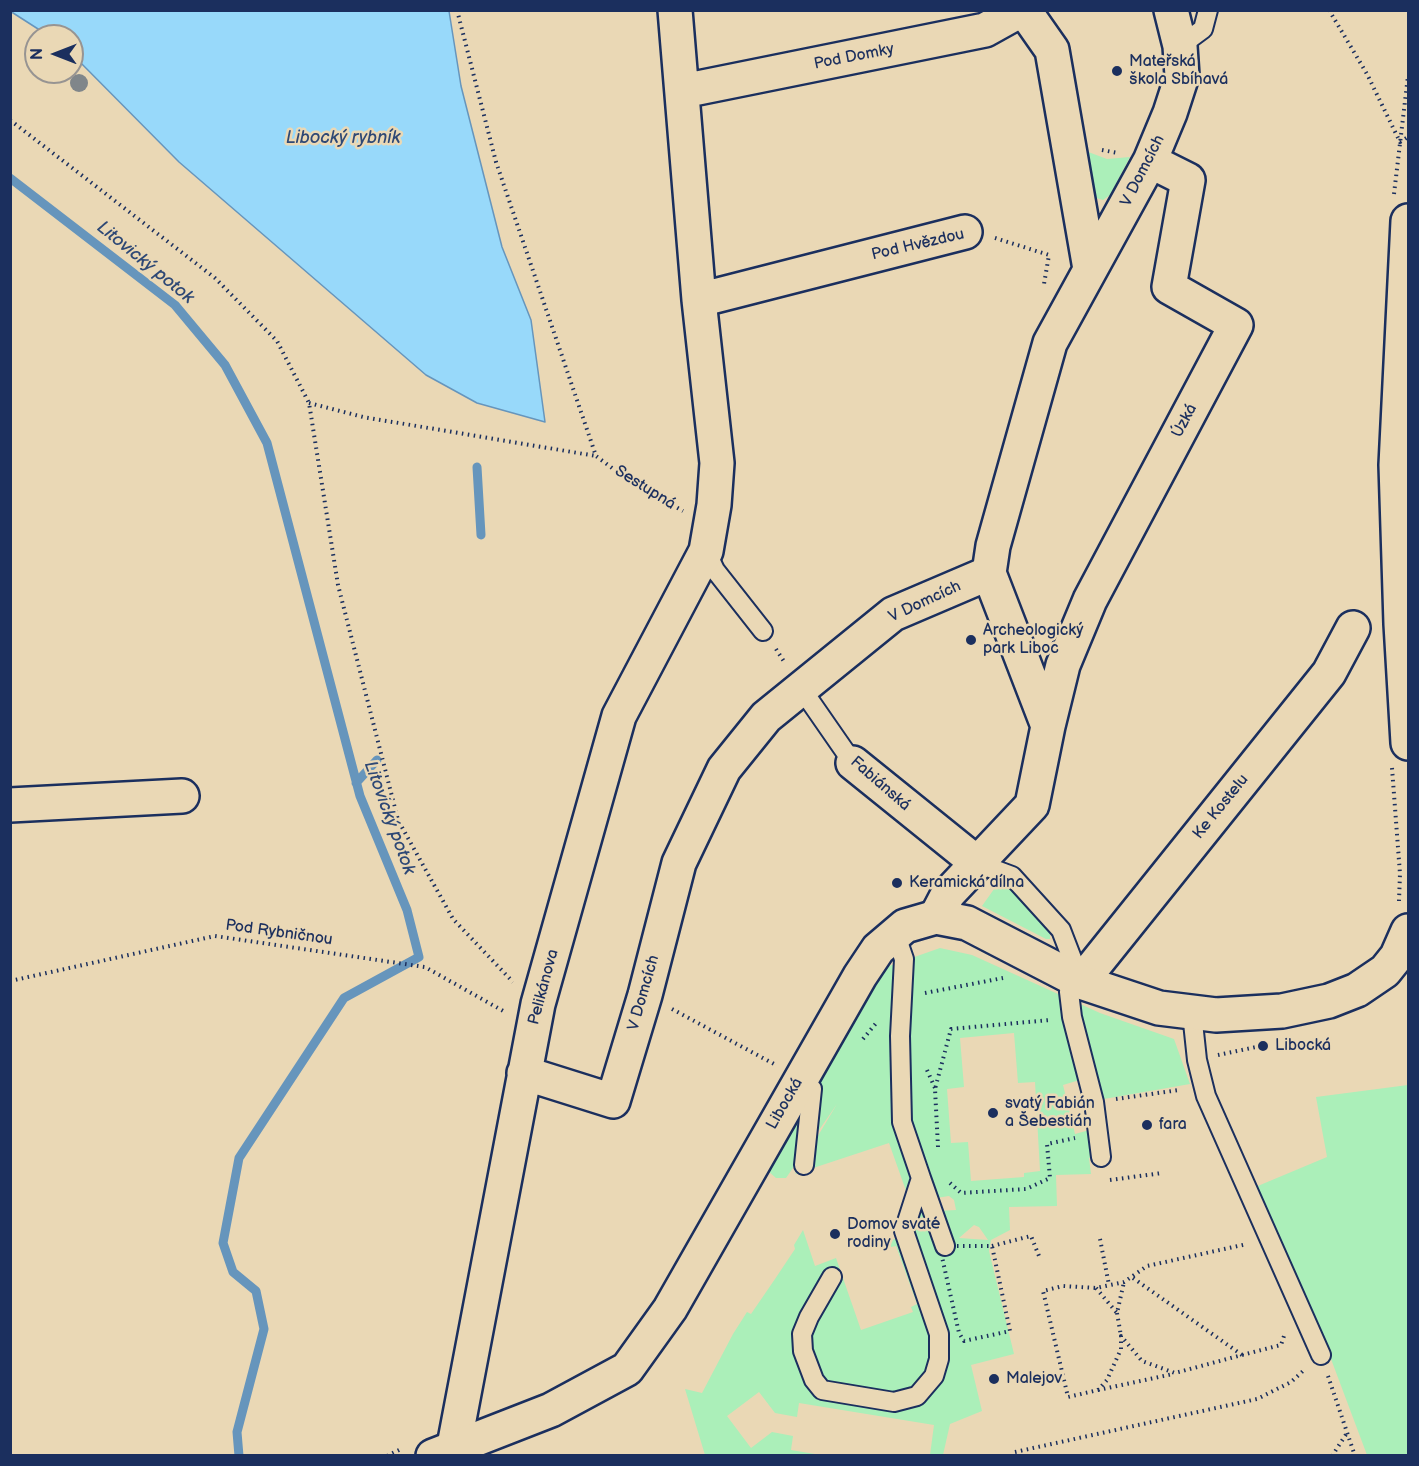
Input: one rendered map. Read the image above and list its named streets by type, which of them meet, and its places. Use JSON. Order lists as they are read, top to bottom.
{
  "streets": {
    "street": [
      "Pod Domky",
      "V Domcích",
      "Pod Hvězdou",
      "Úzká",
      "Fabiánská",
      "Ke Kostelu",
      "Pelikánova",
      "Libocká"
    ],
    "path": ["Sestupná", "Pod Rybničnou"]
  },
  "crossings": [
    ["V Domcích", "Úzká"],
    ["V Domcích", "Fabiánská"],
    ["V Domcích", "Pelikánova"],
    ["Sestupná", "Pelikánova"],
    ["Pod Rybničnou", "Pelikánova"],
    ["Pelikánova", "Libocká"]
  ],
  "water": ["Libocký rybník", "Litovický potok"],
  "places": [
    "Mateřská škola Sbíhavá",
    "Archeologický park Liboc",
    "Keramická dílna",
    "Libocká",
    "svatý Fabián a Šebestián",
    "fara",
    "Domov svaté rodiny",
    "Malejov"
  ],
  "north": "left"
}
